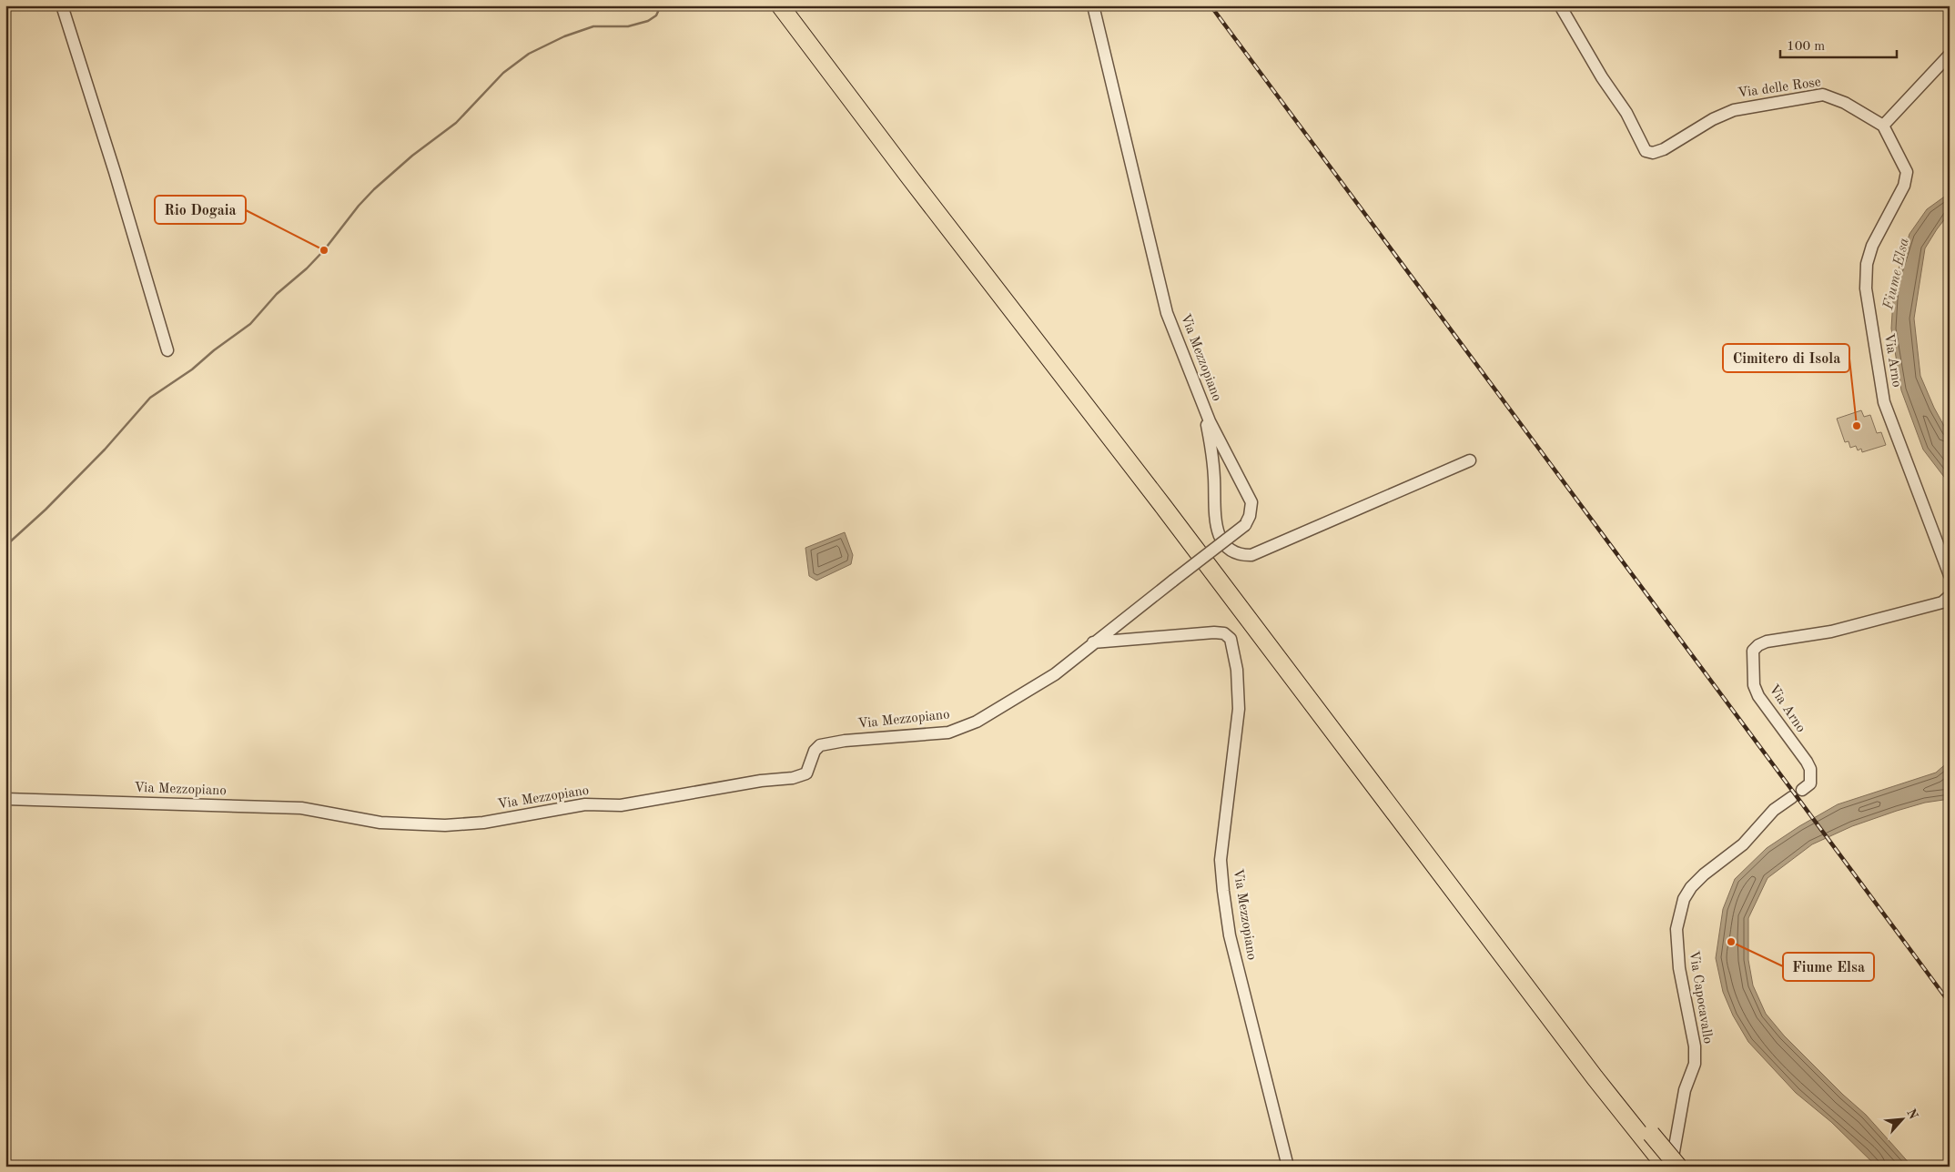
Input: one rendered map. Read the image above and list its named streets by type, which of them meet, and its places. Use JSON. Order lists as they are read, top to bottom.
{
  "streets": {
    "street": [
      "Via delle Rose",
      "Via Mezzopiano",
      "Via Arno",
      "Via Capocavallo"
    ]
  },
  "crossings": [
    ["Via delle Rose", "Via Arno"],
    ["Via Arno", "Via Capocavallo"]
  ],
  "water": ["Fiume Elsa"],
  "places": ["Rio Dogaia", "Cimitero di Isola", "Fiume Elsa"],
  "scale_bar": "100 m",
  "north": "top right"
}
